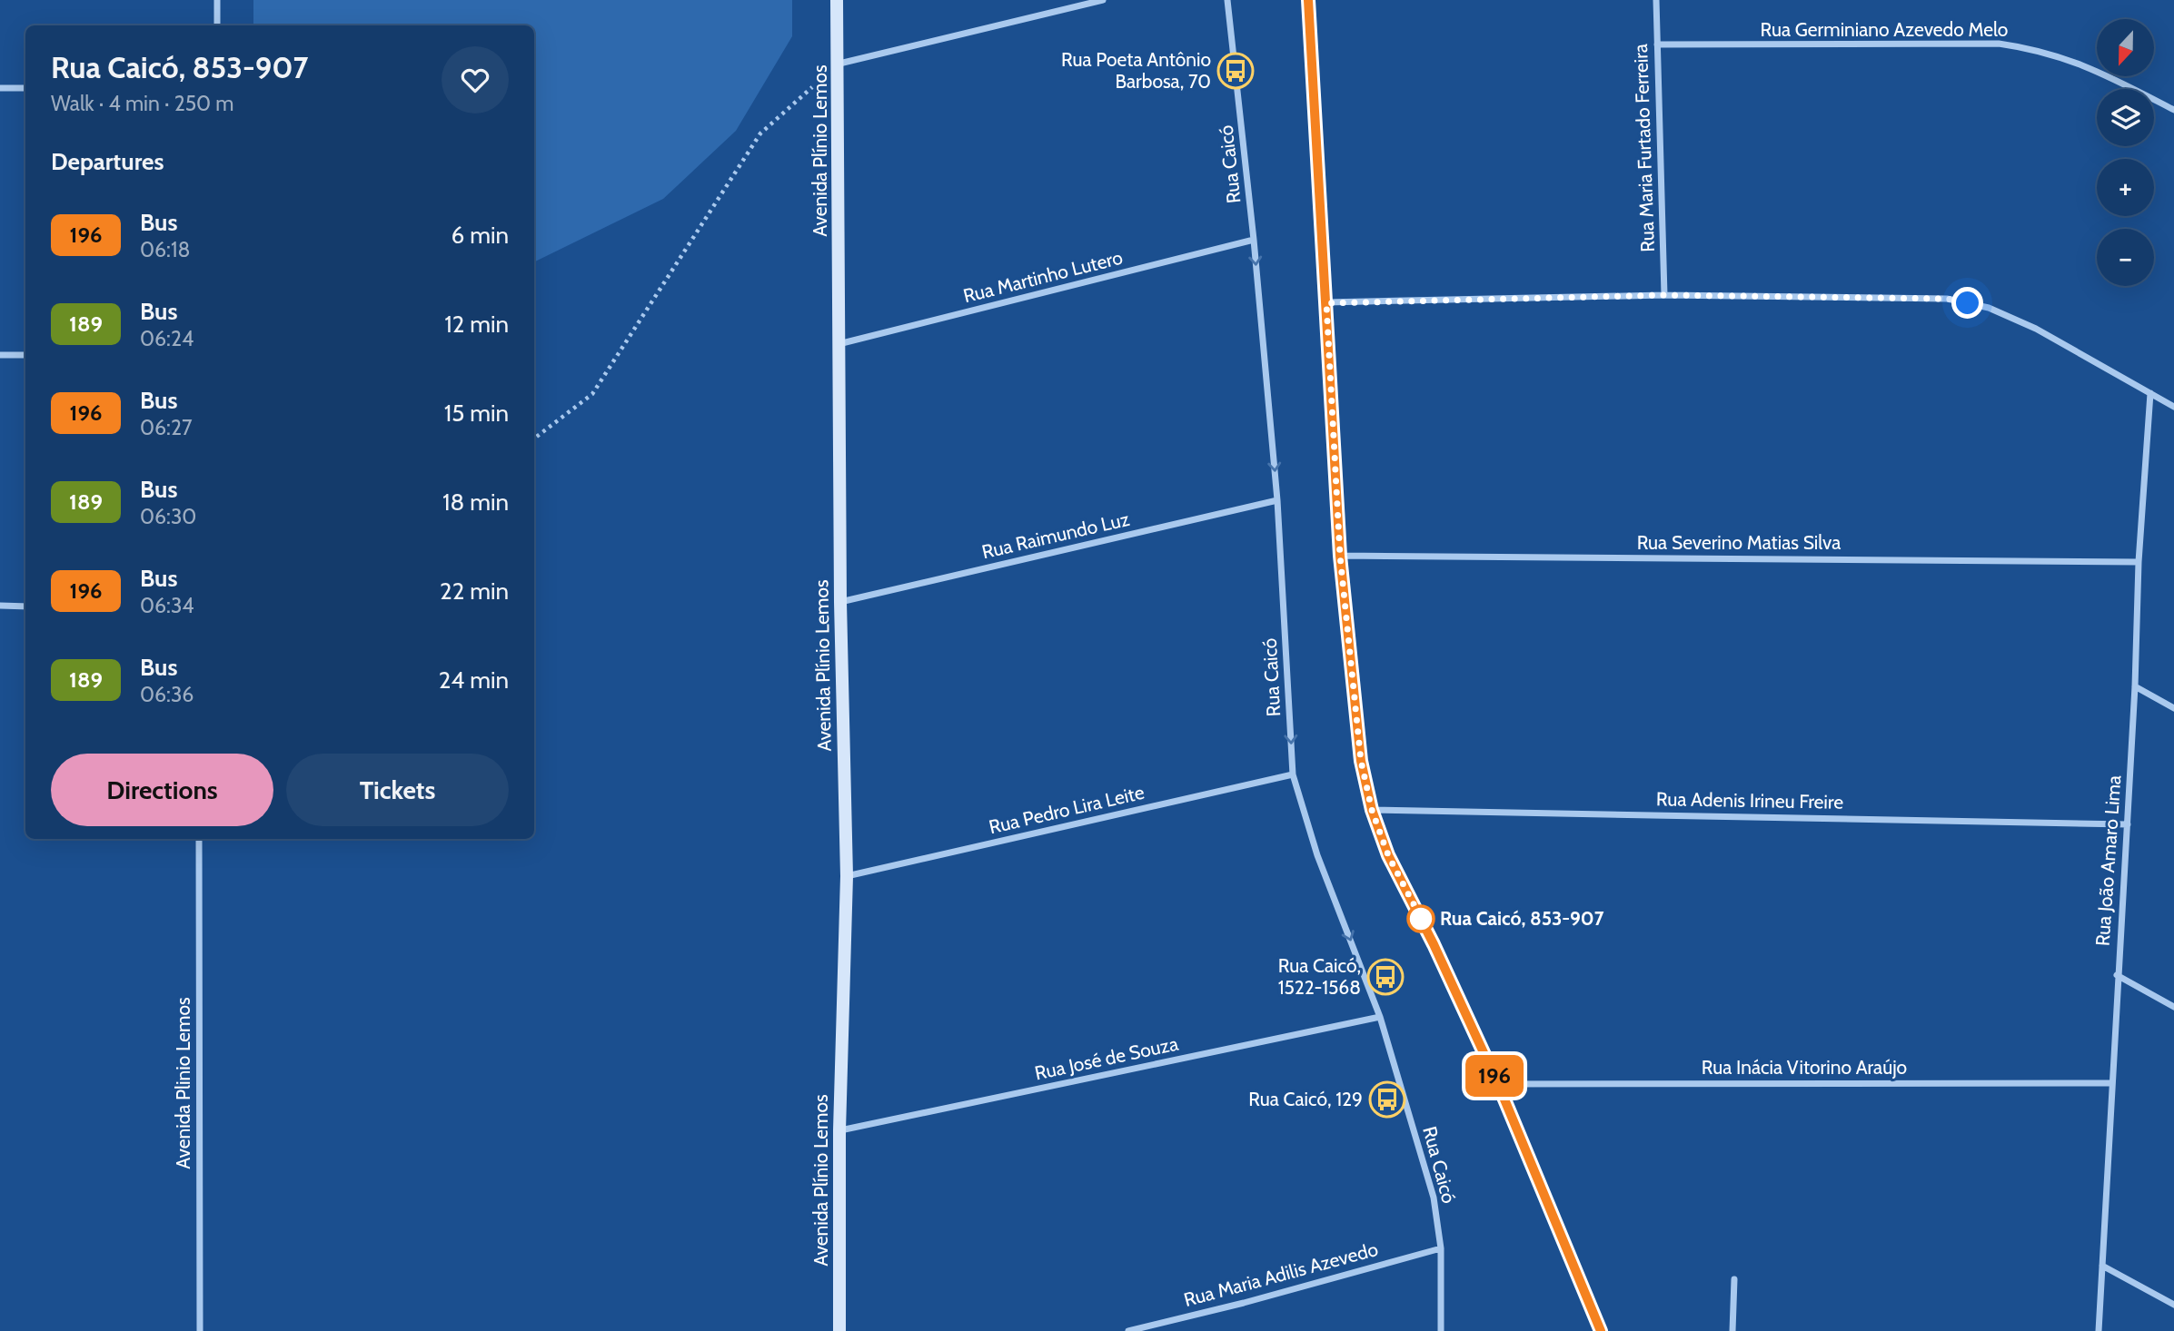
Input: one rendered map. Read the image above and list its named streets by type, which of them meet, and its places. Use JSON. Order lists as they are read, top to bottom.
{
  "streets": {
    "main road": ["Avenida Plínio Lemos"],
    "street": [
      "Rua Germiniano Azevedo Melo",
      "Rua Maria Furtado Ferreira",
      "Rua Caicó",
      "Rua Martinho Lutero",
      "Rua Raimundo Luz",
      "Rua Severino Matias Silva",
      "Rua Adenis Irineu Freire",
      "Rua Pedro Lira Leite",
      "Rua João Amaro Lima",
      "Rua José de Souza",
      "Rua Inácia Vitorino Araújo",
      "Avenida Plinio Lemos",
      "Rua Maria Adilis Azevedo"
    ]
  },
  "crossings": [
    ["Rua Germiniano Azevedo Melo", "Rua Maria Furtado Ferreira"],
    ["Avenida Plínio Lemos", "Rua Martinho Lutero"],
    ["Avenida Plínio Lemos", "Rua Raimundo Luz"],
    ["Avenida Plínio Lemos", "Rua Pedro Lira Leite"],
    ["Avenida Plínio Lemos", "Rua José de Souza"],
    ["Rua Caicó", "Rua Martinho Lutero"],
    ["Rua Caicó", "Rua Raimundo Luz"],
    ["Rua Caicó", "Rua Pedro Lira Leite"],
    ["Rua Caicó", "Rua José de Souza"],
    ["Rua Caicó", "Rua Maria Adilis Azevedo"],
    ["Rua Severino Matias Silva", "Rua João Amaro Lima"],
    ["Rua Adenis Irineu Freire", "Rua João Amaro Lima"],
    ["Rua João Amaro Lima", "Rua Inácia Vitorino Araújo"]
  ],
  "one_way": ["Rua Caicó"],
  "places": {
    "bus stop": ["Rua Poeta Antônio Barbosa, 70", "Rua Caicó, 1522-1568", "Rua Caicó, 129"],
    "other": ["Rua Caicó, 853-907"]
  },
  "lines": ["bus line 196"],
  "north": "bottom",
  "page": {
    "on_map": "196",
    "map_buttons": ["+", "−"],
    "heading": [
      ["Rua Caicó, 853-907", "Walk · 4 min · 250 m"],
      "Departures"
    ],
    "list": [
      {
        "mark": "196",
        "name": "Bus",
        "note": "06:18",
        "value": "6 min"
      },
      {
        "mark": "189",
        "name": "Bus",
        "note": "06:24",
        "value": "12 min"
      },
      {
        "mark": "196",
        "name": "Bus",
        "note": "06:27",
        "value": "15 min"
      },
      {
        "mark": "189",
        "name": "Bus",
        "note": "06:30",
        "value": "18 min"
      },
      {
        "mark": "196",
        "name": "Bus",
        "note": "06:34",
        "value": "22 min"
      },
      {
        "mark": "189",
        "name": "Bus",
        "note": "06:36",
        "value": "24 min"
      }
    ],
    "buttons": ["Directions", "Tickets"]
  }
}
